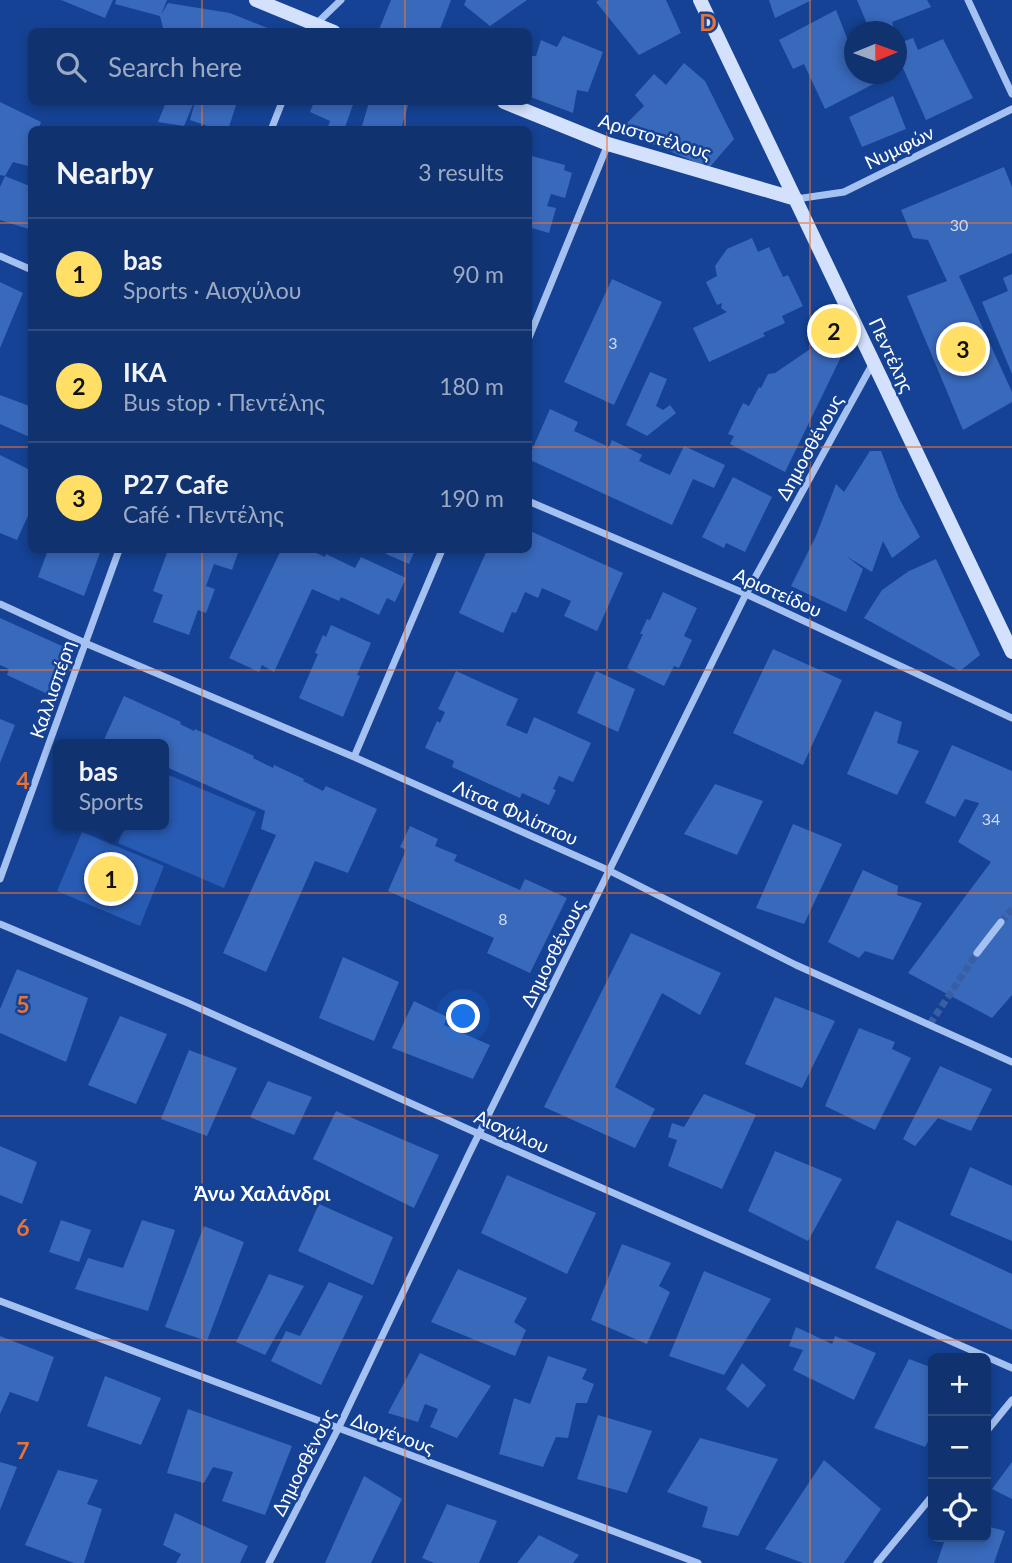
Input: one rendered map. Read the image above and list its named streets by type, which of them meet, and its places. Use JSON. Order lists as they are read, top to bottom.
{
  "streets": {
    "main road": ["Αριστοτέλους", "Πεντέλης"],
    "street": [
      "Νυμφών",
      "Δημοσθένους",
      "Αριστείδου",
      "Καλλισπέρη",
      "Λίτσα Φιλίππου",
      "Αισχύλου",
      "Διογένους"
    ]
  },
  "crossings": [
    ["Αριστοτέλους", "Νυμφών"],
    ["Αριστοτέλους", "Πεντέλης"],
    ["Νυμφών", "Πεντέλης"],
    ["Πεντέλης", "Δημοσθένους"],
    ["Δημοσθένους", "Αριστείδου"],
    ["Δημοσθένους", "Λίτσα Φιλίππου"],
    ["Δημοσθένους", "Αισχύλου"],
    ["Δημοσθένους", "Διογένους"],
    ["Καλλισπέρη", "Λίτσα Φιλίππου"]
  ],
  "districts": ["Άνω Χαλάνδρι"],
  "house_numbers": [
    "30",
    "3",
    "34",
    "8"
  ],
  "north": "right",
  "page": {
    "search": "Search here",
    "heading": ["Nearby", "3 results"],
    "list": [
      {
        "mark": "1",
        "name": "bas",
        "note": "Sports · Αισχύλου",
        "value": "90 m"
      },
      {
        "mark": "2",
        "name": "ΙΚΑ",
        "note": "Bus stop · Πεντέλης",
        "value": "180 m"
      },
      {
        "mark": "3",
        "name": "P27 Cafe",
        "note": "Café · Πεντέλης",
        "value": "190 m"
      }
    ],
    "pins": ["2", "3", "1"],
    "popup": ["bas", "Sports"],
    "map_buttons": ["+", "−"]
  },
  "grid": {
    "columns": ["D"],
    "rows": [
      "4",
      "5",
      "6",
      "7"
    ]
  }
}
